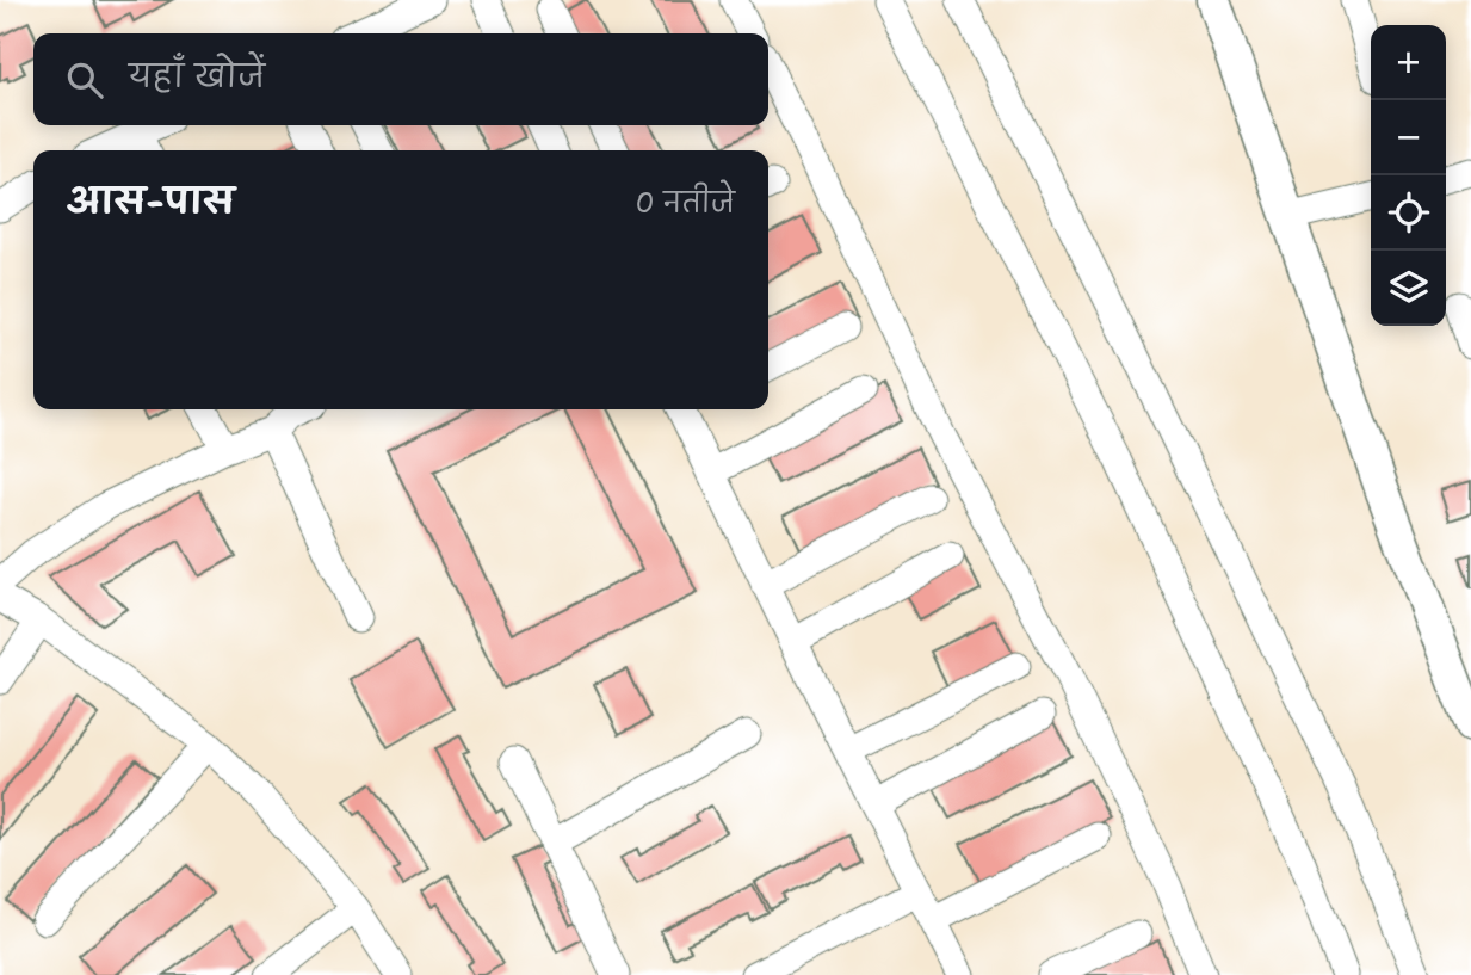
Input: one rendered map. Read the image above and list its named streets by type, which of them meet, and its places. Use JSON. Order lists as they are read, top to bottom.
{
  "page": {
    "map_buttons": ["+", "−"],
    "search": "यहाँ खोजें",
    "heading": ["आस-पास", "0 नतीजे"]
  }
}
